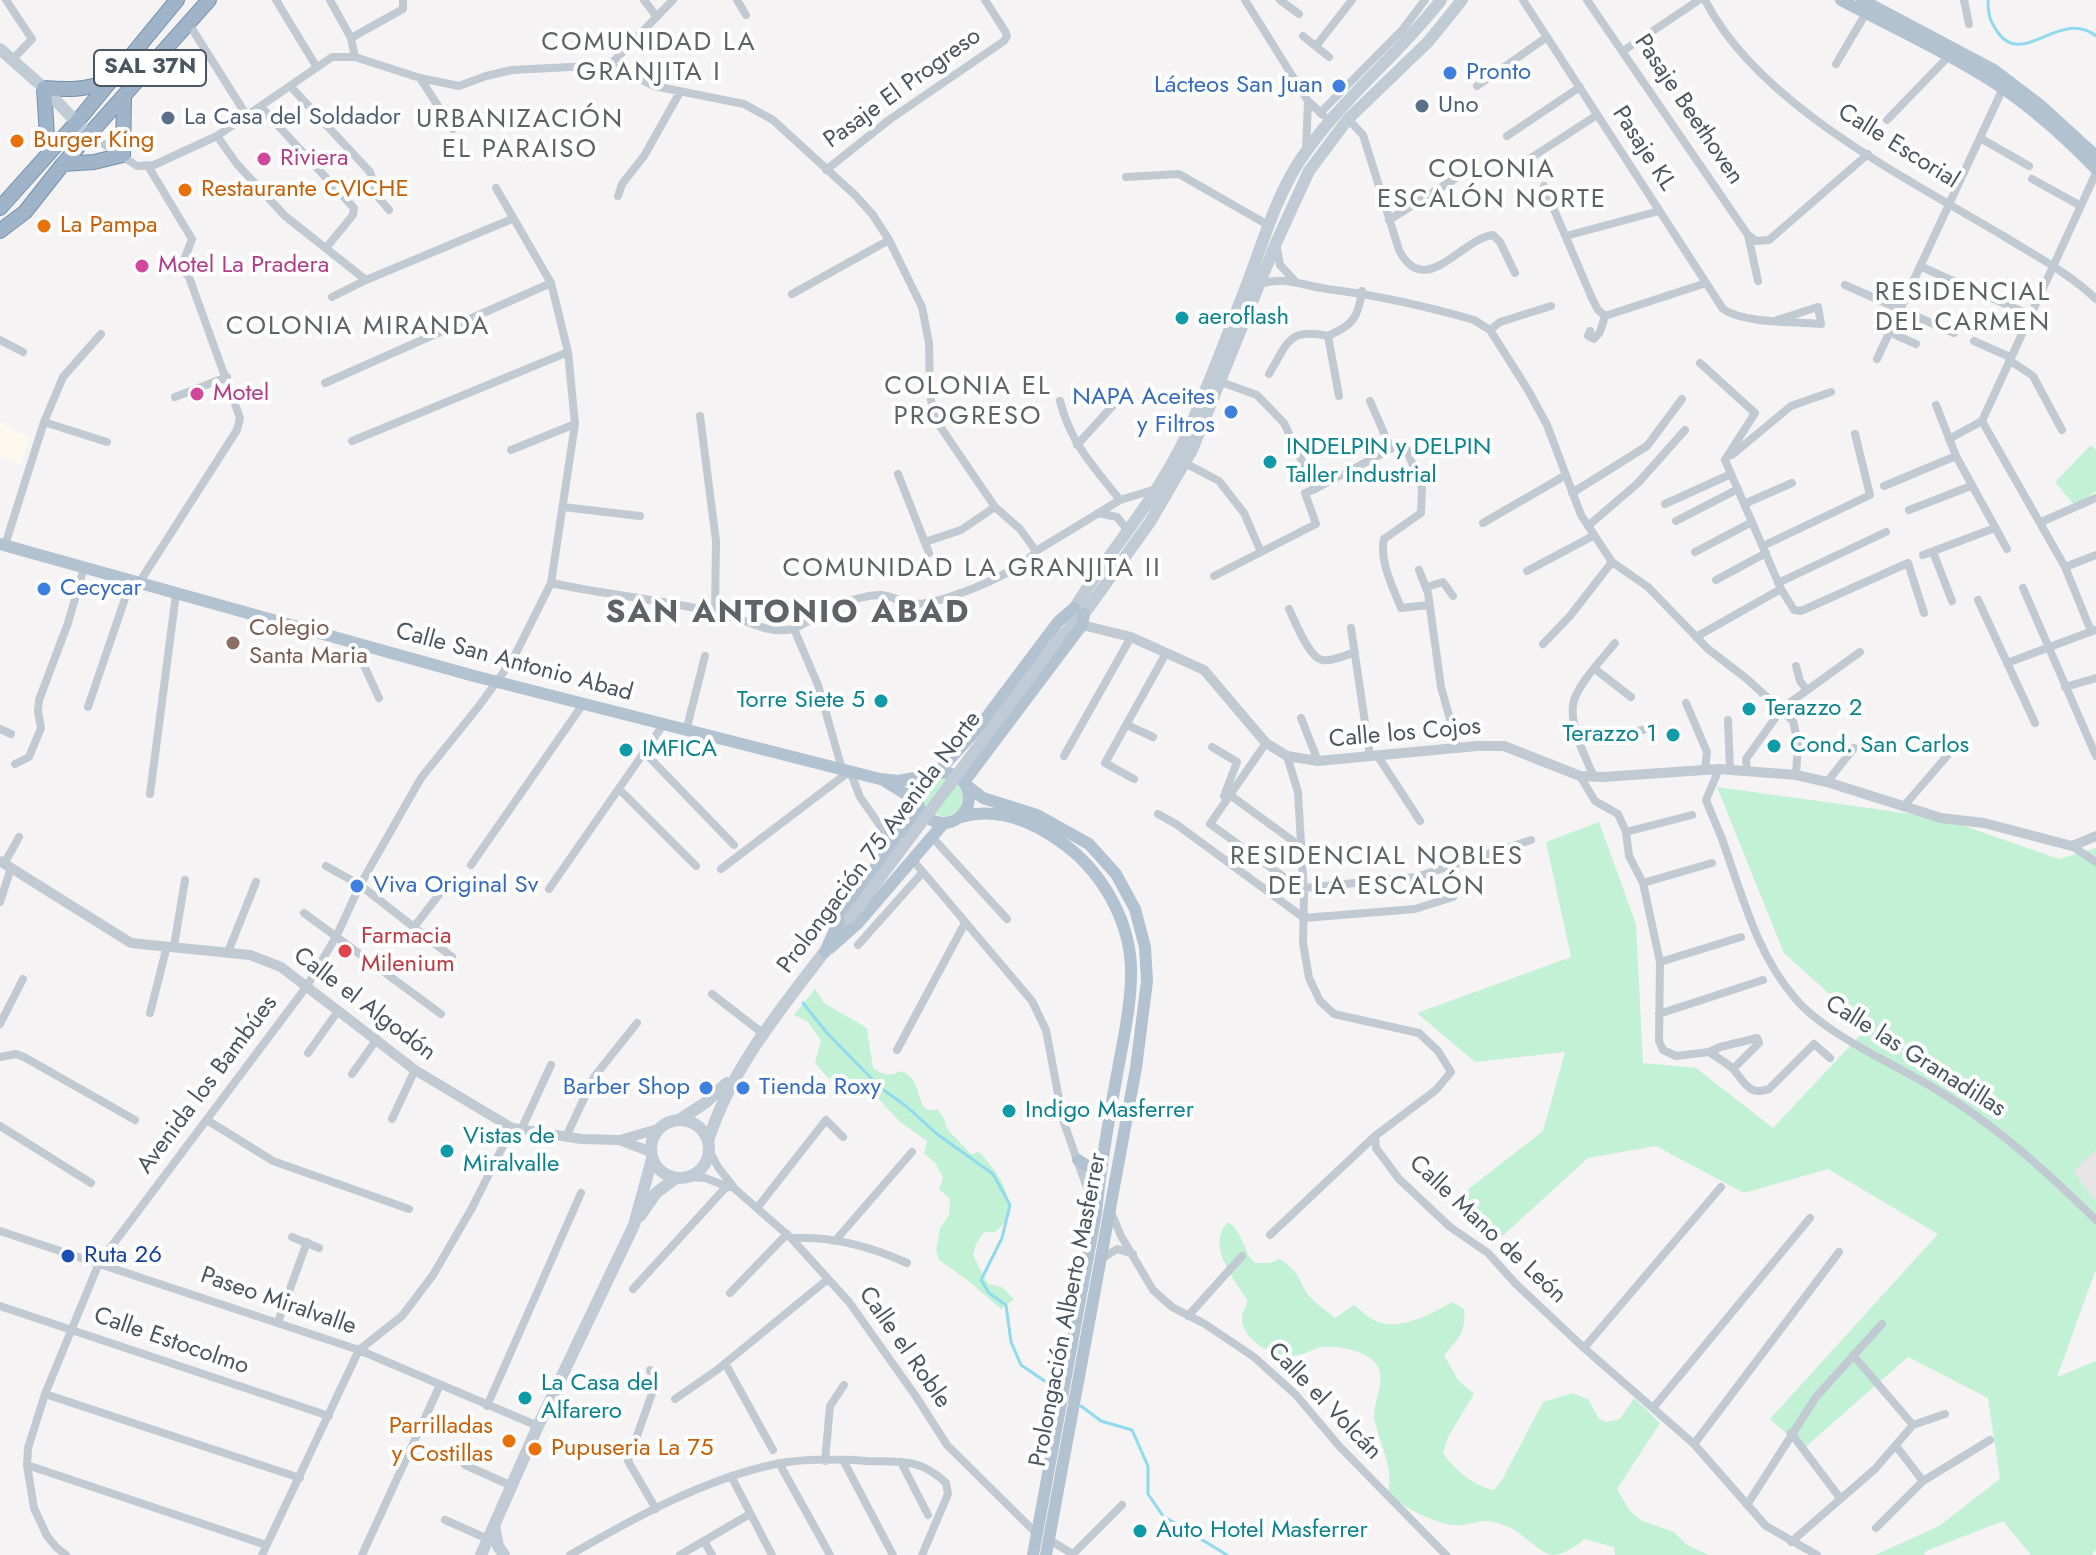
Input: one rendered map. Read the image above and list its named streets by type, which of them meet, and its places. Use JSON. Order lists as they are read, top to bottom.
{
  "streets": {
    "highway": ["SAL 37N"],
    "main road": ["Calle San Antonio Abad", "Prolongación 75 Avenida Norte", "Prolongación Alberto Masferrer"],
    "street": [
      "Pasaje El Progreso",
      "Pasaje Beethoven",
      "Calle Escorial",
      "Pasaje KL",
      "Calle los Cojos",
      "Calle el Algodón",
      "Calle las Granadillas",
      "Avenida los Bambúes",
      "Calle Mano de León",
      "Paseo Miralvalle",
      "Calle Estocolmo",
      "Calle el Roble",
      "Calle el Volcán"
    ]
  },
  "crossings": [
    ["Pasaje Beethoven", "Calle Escorial"],
    ["Calle San Antonio Abad", "Avenida los Bambúes"],
    ["Calle San Antonio Abad", "Prolongación Alberto Masferrer"],
    ["Calle los Cojos", "Prolongación 75 Avenida Norte"],
    ["Calle los Cojos", "Calle las Granadillas"],
    ["Prolongación 75 Avenida Norte", "Calle el Algodón"],
    ["Prolongación 75 Avenida Norte", "Calle el Roble"],
    ["Calle el Algodón", "Avenida los Bambúes"],
    ["Calle el Algodón", "Calle el Roble"],
    ["Avenida los Bambúes", "Paseo Miralvalle"],
    ["Avenida los Bambúes", "Calle Estocolmo"],
    ["Prolongación Alberto Masferrer", "Calle el Roble"],
    ["Prolongación Alberto Masferrer", "Calle el Volcán"]
  ],
  "districts": [
    "COMUNIDAD LA GRANJITA I",
    "URBANIZACIÓN EL PARAISO",
    "COLONIA ESCALÓN NORTE",
    "RESIDENCIAL DEL CARMEN",
    "COLONIA MIRANDA",
    "COLONIA EL PROGRESO",
    "COMUNIDAD LA GRANJITA II",
    "SAN ANTONIO ABAD",
    "RESIDENCIAL NOBLES DE LA ESCALÓN"
  ],
  "places": [
    "Pronto",
    "Lácteos San Juan",
    "Uno",
    "La Casa del Soldador",
    "Burger King",
    "Riviera",
    "Restaurante CVICHE",
    "La Pampa",
    "Motel La Pradera",
    "aeroflash",
    "Motel",
    "NAPA Aceites y Filtros",
    "INDELPIN y DELPIN Taller Industrial",
    "Cecycar",
    "Colegio Santa Maria",
    "Torre Siete 5",
    "Terazzo 2",
    "Terazzo 1",
    "Cond. San Carlos",
    "IMFICA",
    "Viva Original Sv",
    "Farmacia Milenium",
    "Barber Shop",
    "Tienda Roxy",
    "Indigo Masferrer",
    "Vistas de Miralvalle",
    "Ruta 26",
    "La Casa del Alfarero",
    "Parrilladas y Costillas",
    "Pupuseria La 75",
    "Auto Hotel Masferrer"
  ]
}
